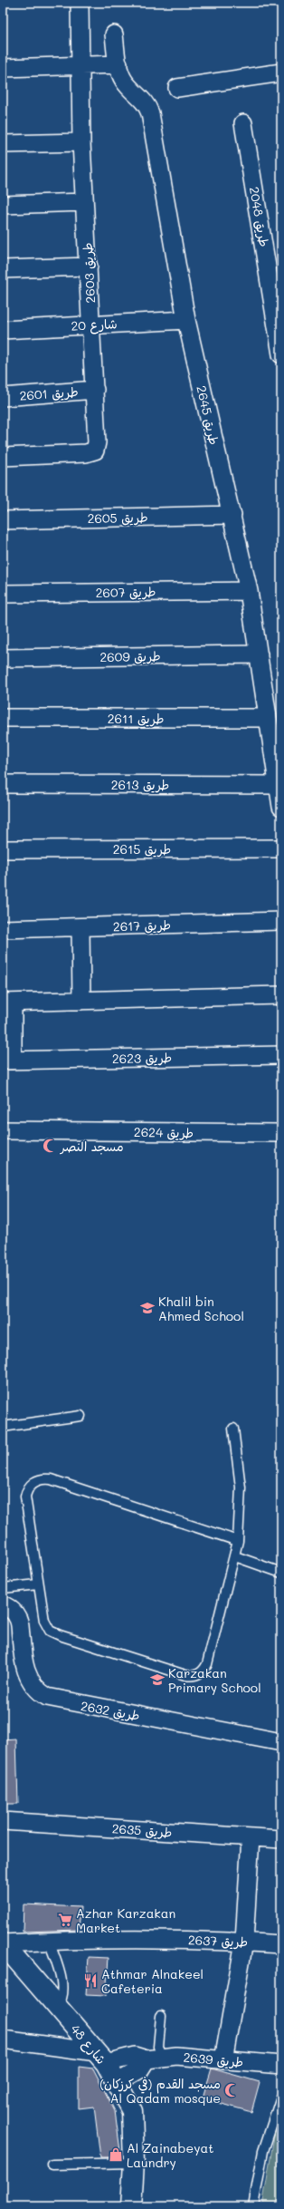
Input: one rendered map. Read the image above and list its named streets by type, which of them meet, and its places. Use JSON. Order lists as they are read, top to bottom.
{
  "streets": {
    "street": [
      "طريق 2048",
      "طريق 2603",
      "شارع 20",
      "طريق 2601",
      "طريق 2645",
      "طريق 2605",
      "طريق 2607",
      "طريق 2609",
      "طريق 2611",
      "طريق 2613",
      "طريق 2615",
      "طريق 2617",
      "طريق 2623",
      "طريق 2624",
      "طريق 2632",
      "طريق 2635",
      "طريق 2637",
      "شارع 48",
      "طريق 2639"
    ]
  },
  "crossings": [
    ["طريق 2603", "شارع 20"],
    ["طريق 2603", "طريق 2601"],
    ["شارع 20", "طريق 2645"],
    ["طريق 2645", "طريق 2605"],
    ["طريق 2645", "طريق 2607"],
    ["طريق 2645", "طريق 2609"],
    ["طريق 2645", "طريق 2611"],
    ["طريق 2645", "طريق 2613"],
    ["طريق 2637", "شارع 48"],
    ["شارع 48", "طريق 2639"]
  ],
  "places": {
    "mosque": ["مسجد النصر", "مسجد القدم (في كرزكان) Al Qadam mosque"],
    "school or university": ["Khalil bin Ahmed School", "Karzakan Primary School"],
    "supermarket": ["Azhar Karzakan Market"],
    "restaurant": ["Athmar Alnakeel Cafeteria"],
    "shop": ["Al Zainabeyat Laundry"]
  }
}
